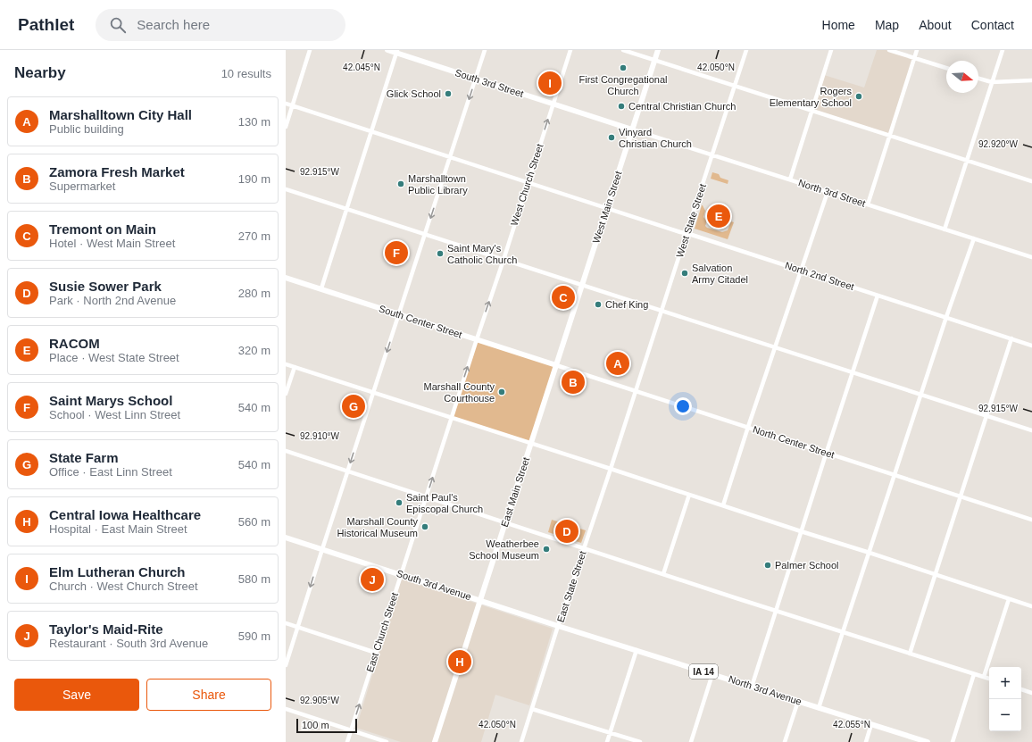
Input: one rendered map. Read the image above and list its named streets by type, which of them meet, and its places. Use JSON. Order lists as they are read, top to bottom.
{
  "streets": {
    "main road": [
      "South 3rd Street",
      "West Main Street",
      "South Center Street",
      "East Main Street",
      "South 3rd Avenue",
      "IA 14",
      "North 3rd Avenue"
    ],
    "street": [
      "West Church Street",
      "North 3rd Street",
      "West State Street",
      "North 2nd Street",
      "North Center Street",
      "East State Street",
      "East Church Street"
    ]
  },
  "crossings": [
    ["South 3rd Street", "West Church Street"],
    ["South 3rd Street", "North 3rd Street"],
    ["South 3rd Street", "West Main Street"],
    ["West Church Street", "North 2nd Street"],
    ["West Church Street", "South Center Street"],
    ["West Church Street", "East Church Street"],
    ["North 3rd Street", "West Main Street"],
    ["North 3rd Street", "West State Street"],
    ["West Main Street", "North 2nd Street"],
    ["West Main Street", "South Center Street"],
    ["West Main Street", "North Center Street"],
    ["West Main Street", "East Main Street"],
    ["West State Street", "North 2nd Street"],
    ["West State Street", "North Center Street"],
    ["West State Street", "East State Street"],
    ["South Center Street", "North Center Street"],
    ["South Center Street", "East Main Street"],
    ["South Center Street", "East Church Street"],
    ["North Center Street", "East Main Street"],
    ["North Center Street", "East State Street"],
    ["East Main Street", "South 3rd Avenue"],
    ["East Main Street", "North 3rd Avenue"],
    ["South 3rd Avenue", "East Church Street"],
    ["South 3rd Avenue", "North 3rd Avenue"],
    ["East State Street", "North 3rd Avenue"]
  ],
  "one_way": ["West Church Street", "East Church Street"],
  "places": [
    "First Congregational Church",
    "Glick School",
    "Rogers Elementary School",
    "Central Christian Church",
    "Vinyard Christian Church",
    "Marshalltown Public Library",
    "Saint Mary's Catholic Church",
    "Salvation Army Citadel",
    "Chef King",
    "Marshall County Courthouse",
    "Saint Paul's Episcopal Church",
    "Marshall County Historical Museum",
    "Weatherbee School Museum",
    "Palmer School"
  ],
  "scale_bar": "100 m",
  "north": "right",
  "page": {
    "header": "Pathlet",
    "search": "Search here",
    "nav": [
      "Home",
      "Map",
      "About",
      "Contact"
    ],
    "heading": ["Nearby", "10 results"],
    "pins": [
      "I",
      "E",
      "F",
      "C",
      "A",
      "B",
      "G",
      "D",
      "J",
      "H"
    ],
    "list": [
      {
        "mark": "A",
        "name": "Marshalltown City Hall",
        "note": "Public building",
        "value": "130 m"
      },
      {
        "mark": "B",
        "name": "Zamora Fresh Market",
        "note": "Supermarket",
        "value": "190 m"
      },
      {
        "mark": "C",
        "name": "Tremont on Main",
        "note": "Hotel · West Main Street",
        "value": "270 m"
      },
      {
        "mark": "D",
        "name": "Susie Sower Park",
        "note": "Park · North 2nd Avenue",
        "value": "280 m"
      },
      {
        "mark": "E",
        "name": "RACOM",
        "note": "Place · West State Street",
        "value": "320 m"
      },
      {
        "mark": "F",
        "name": "Saint Marys School",
        "note": "School · West Linn Street",
        "value": "540 m"
      },
      {
        "mark": "G",
        "name": "State Farm",
        "note": "Office · East Linn Street",
        "value": "540 m"
      },
      {
        "mark": "H",
        "name": "Central Iowa Healthcare",
        "note": "Hospital · East Main Street",
        "value": "560 m"
      },
      {
        "mark": "I",
        "name": "Elm Lutheran Church",
        "note": "Church · West Church Street",
        "value": "580 m"
      },
      {
        "mark": "J",
        "name": "Taylor's Maid-Rite",
        "note": "Restaurant · South 3rd Avenue",
        "value": "590 m"
      }
    ],
    "map_buttons": ["+", "−"],
    "buttons": ["Save", "Share"],
    "scale": "100 m"
  },
  "coordinates": [
    "42.045°N",
    "42.050°N",
    "92.920°W",
    "92.915°W",
    "92.910°W",
    "92.905°W",
    "42.055°N"
  ]
}
